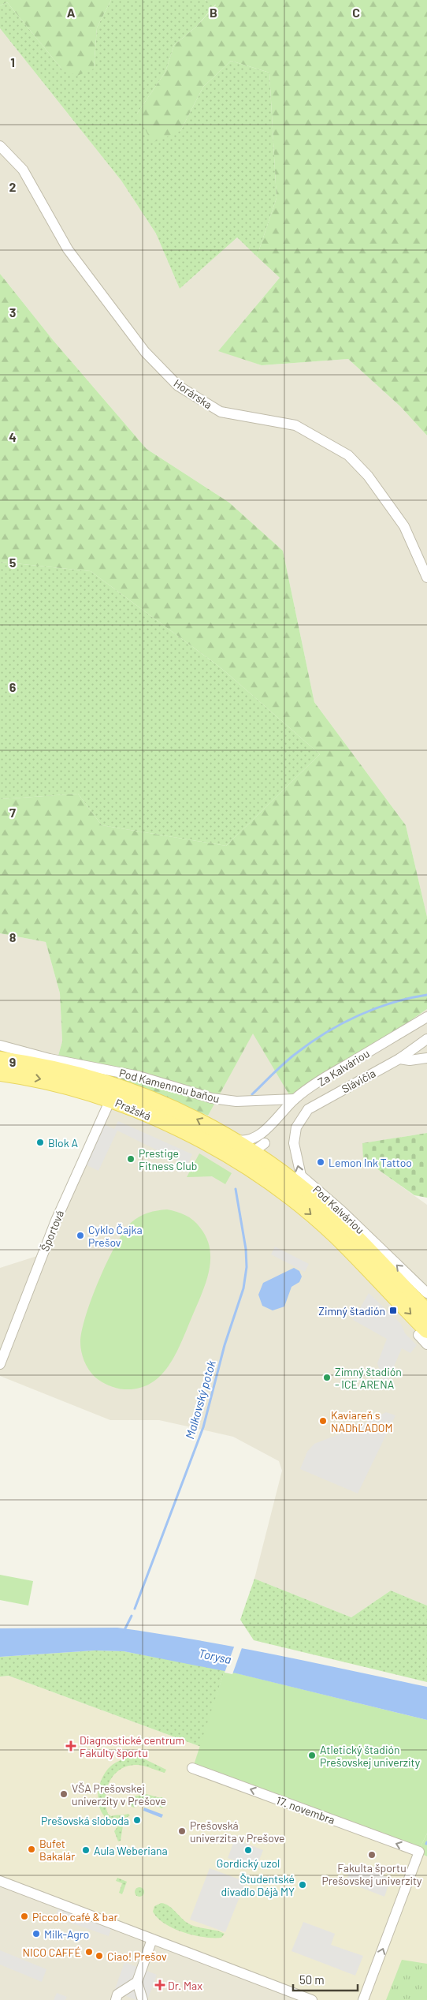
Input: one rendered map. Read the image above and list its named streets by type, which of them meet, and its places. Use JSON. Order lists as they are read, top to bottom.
{
  "streets": {
    "main road": ["Pražská", "Pod Kalváriou"],
    "street": [
      "Horárska",
      "Za Kalváriou",
      "Slávičia",
      "Pod Kamennou baňou",
      "Športová",
      "17. novembra"
    ]
  },
  "crossings": [
    ["Za Kalváriou", "Pod Kamennou baňou"],
    ["Za Kalváriou", "Pražská"],
    ["Za Kalváriou", "Pod Kalváriou"],
    ["Slávičia", "Pod Kalváriou"],
    ["Pražská", "Pod Kalváriou"],
    ["Pražská", "Športová"]
  ],
  "water": ["Malkovský potok", "Torysa"],
  "places": {
    "other": [
      "Blok A",
      "Prestige Fitness Club",
      "Lemon Ink Tattoo",
      "Cyklo Čajka Prešov",
      "Zimný štadión - ICE ARENA",
      "Kaviareň s NADhĽADOM",
      "Atletický štadión Prešovskej univerzity",
      "VŠA Prešovskej univerzity v Prešove",
      "Prešovská sloboda",
      "Prešovská univerzita v Prešove",
      "Bufet Bakalár",
      "Aula Weberiana",
      "Gordický uzol",
      "Fakulta športu Prešovskej univerzity",
      "Študentské divadlo Déjà MY",
      "Piccolo café & bar",
      "Milk-Agro",
      "NICO CAFFÉ",
      "Ciao! Prešov"
    ],
    "transit": ["Zimný štadión"],
    "health": ["Diagnostické centrum Fakulty športu", "Dr. Max"]
  },
  "scale_bar": "50 m",
  "grid": {
    "columns": ["A", "B", "C"],
    "rows": [
      "1",
      "2",
      "3",
      "4",
      "5",
      "6",
      "7",
      "8",
      "9"
    ]
  }
}
